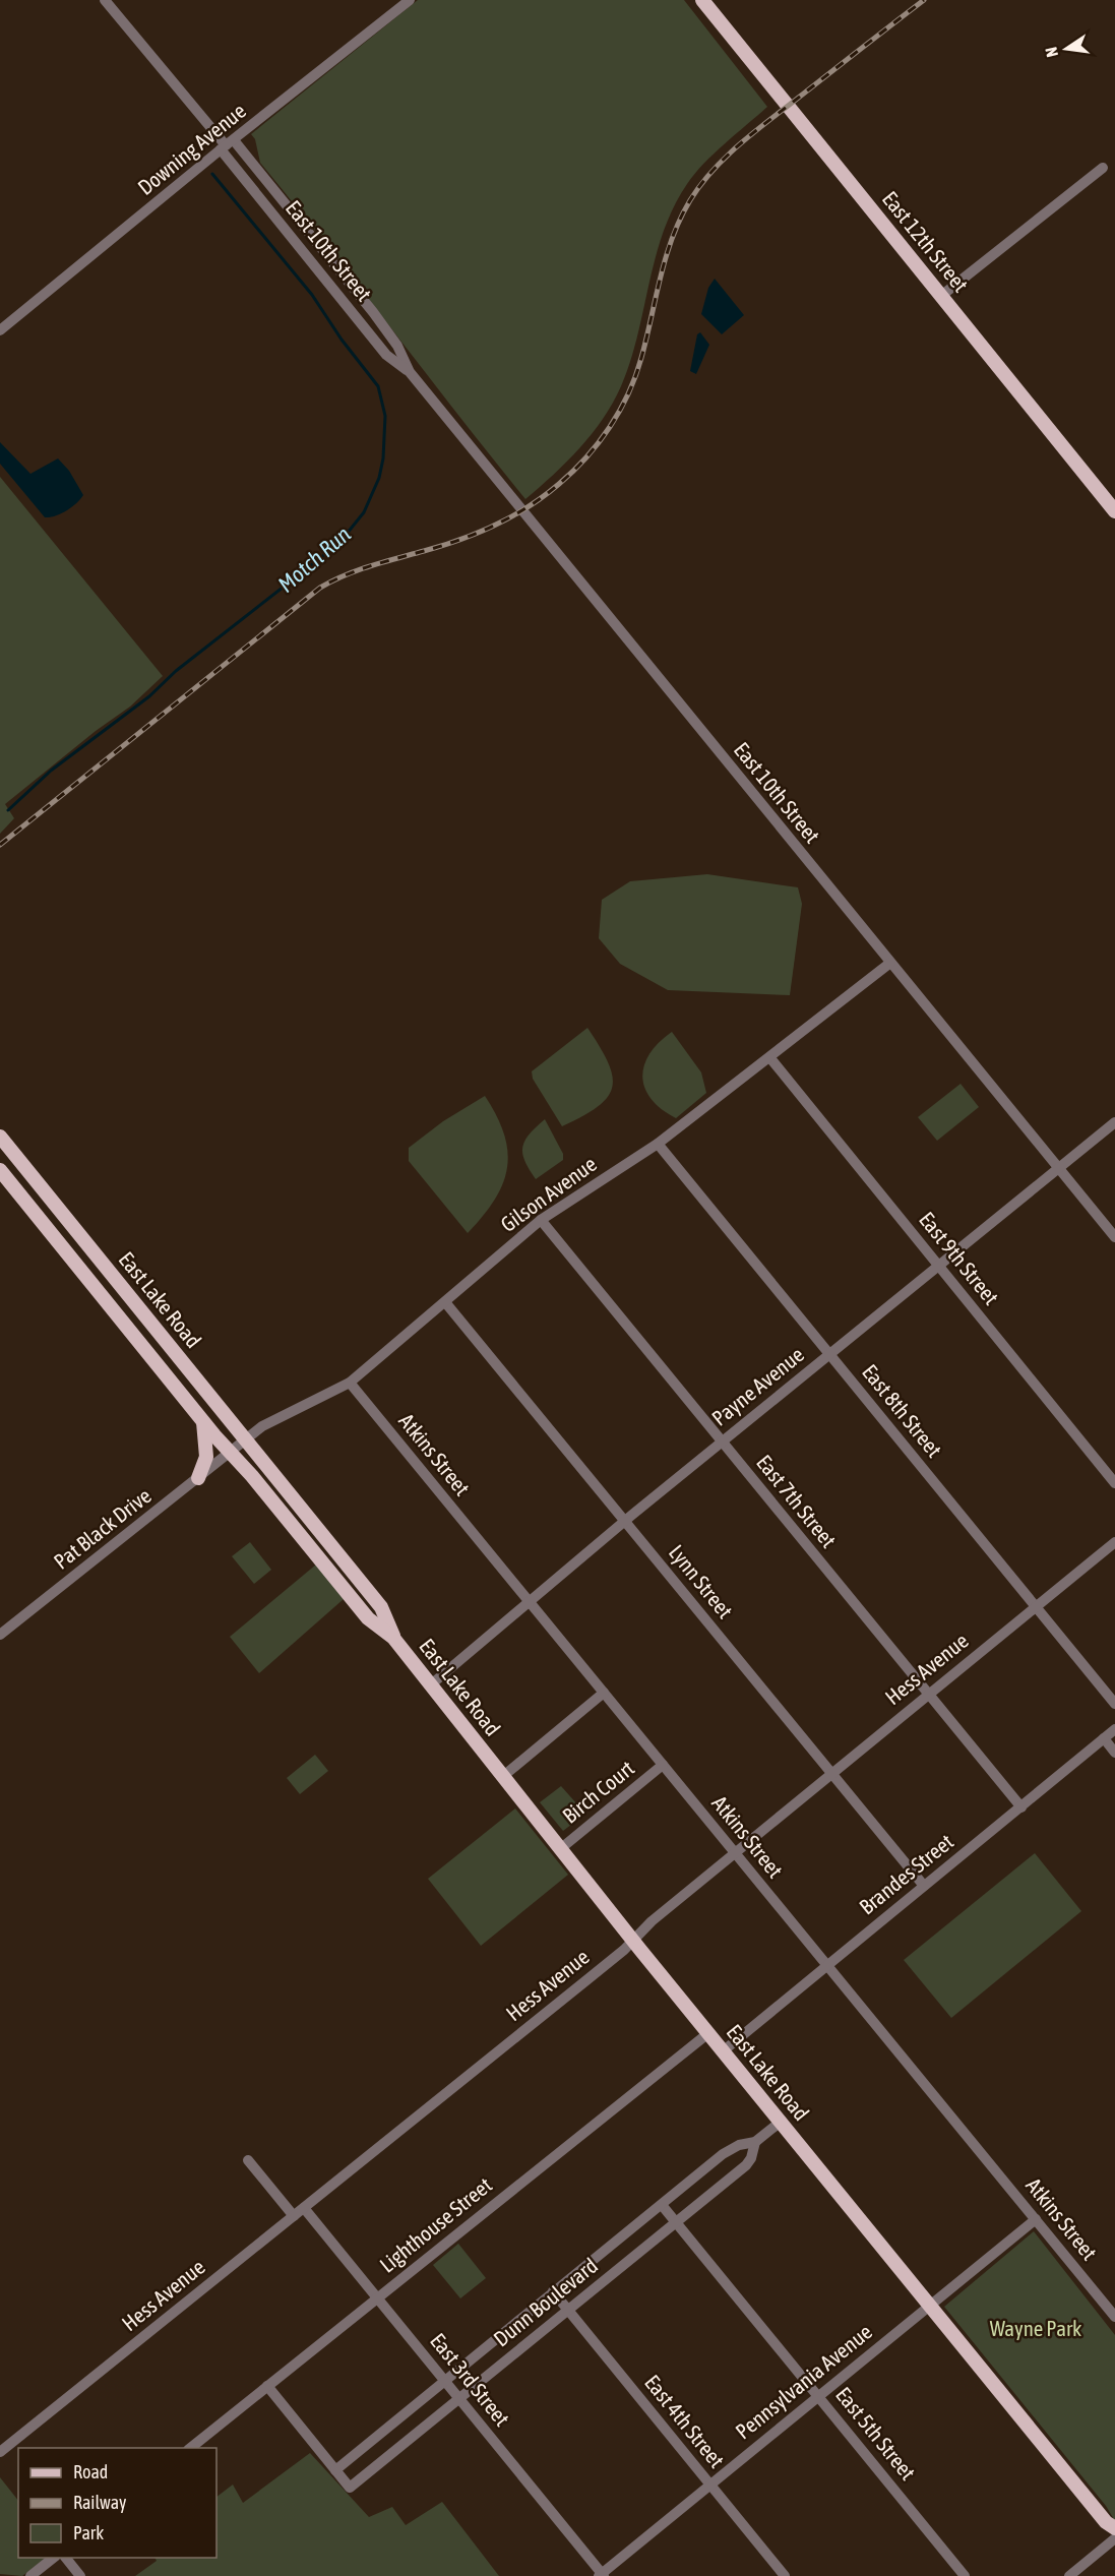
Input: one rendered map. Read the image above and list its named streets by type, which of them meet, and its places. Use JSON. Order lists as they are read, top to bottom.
{
  "streets": {
    "main road": ["East 12th Street", "East Lake Road"],
    "street": [
      "Downing Avenue",
      "East 10th Street",
      "Gilson Avenue",
      "East 9th Street",
      "Payne Avenue",
      "East 8th Street",
      "Atkins Street",
      "East 7th Street",
      "Pat Black Drive",
      "Lynn Street",
      "Hess Avenue",
      "Birch Court",
      "Brandes Street",
      "Lighthouse Street",
      "Dunn Boulevard",
      "East 3rd Street",
      "Pennsylvania Avenue",
      "East 4th Street",
      "East 5th Street"
    ]
  },
  "crossings": [
    ["Downing Avenue", "East 10th Street"],
    ["East 10th Street", "Gilson Avenue"],
    ["East 10th Street", "Payne Avenue"],
    ["Gilson Avenue", "East 9th Street"],
    ["Gilson Avenue", "East Lake Road"],
    ["Gilson Avenue", "East 8th Street"],
    ["Gilson Avenue", "Atkins Street"],
    ["Gilson Avenue", "East 7th Street"],
    ["Gilson Avenue", "Pat Black Drive"],
    ["Gilson Avenue", "Lynn Street"],
    ["East 9th Street", "Payne Avenue"],
    ["East Lake Road", "Payne Avenue"],
    ["East Lake Road", "Pat Black Drive"],
    ["East Lake Road", "Hess Avenue"],
    ["East Lake Road", "Birch Court"],
    ["East Lake Road", "Brandes Street"],
    ["East Lake Road", "Lighthouse Street"],
    ["East Lake Road", "Dunn Boulevard"],
    ["East Lake Road", "Pennsylvania Avenue"],
    ["Payne Avenue", "East 8th Street"],
    ["Payne Avenue", "Atkins Street"],
    ["Payne Avenue", "East 7th Street"],
    ["Payne Avenue", "Lynn Street"],
    ["East 8th Street", "Hess Avenue"],
    ["Atkins Street", "Hess Avenue"],
    ["Atkins Street", "Birch Court"],
    ["Atkins Street", "Brandes Street"],
    ["Atkins Street", "Pennsylvania Avenue"],
    ["East 7th Street", "Hess Avenue"],
    ["East 7th Street", "Brandes Street"],
    ["Lynn Street", "Hess Avenue"],
    ["Lynn Street", "Brandes Street"],
    ["Hess Avenue", "East 3rd Street"],
    ["Lighthouse Street", "East 3rd Street"],
    ["Dunn Boulevard", "East 3rd Street"],
    ["Dunn Boulevard", "East 4th Street"],
    ["Dunn Boulevard", "East 5th Street"],
    ["East 3rd Street", "Pennsylvania Avenue"],
    ["Pennsylvania Avenue", "East 4th Street"],
    ["Pennsylvania Avenue", "East 5th Street"]
  ],
  "water": ["Motch Run"],
  "parks": ["Wayne Park"],
  "legend": ["Road", "Railway", "Park"],
  "north": "left"
}
